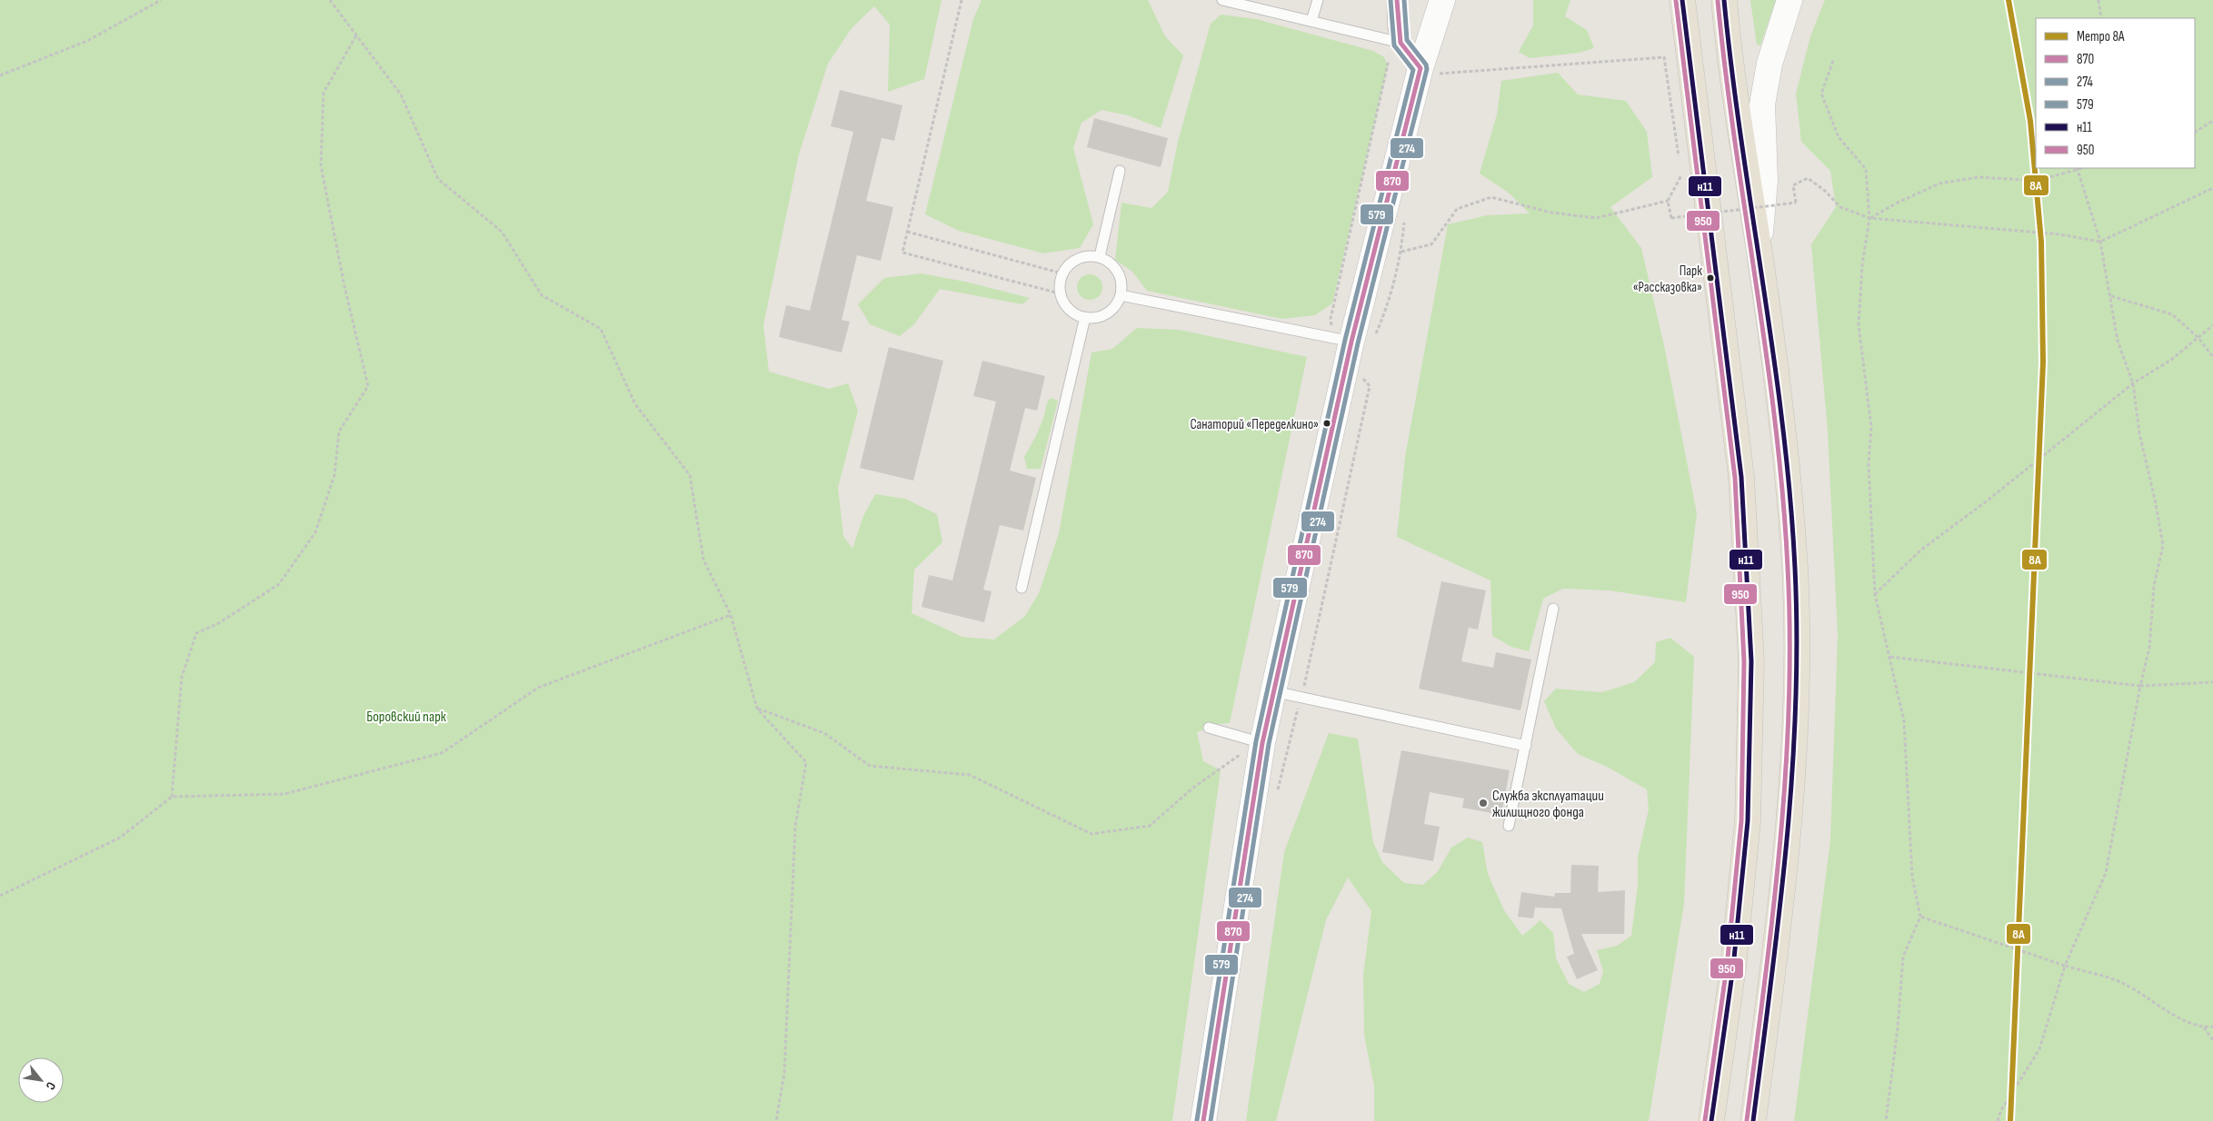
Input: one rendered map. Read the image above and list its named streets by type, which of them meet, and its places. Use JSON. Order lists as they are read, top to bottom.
{
  "parks": ["Боровский парк"],
  "places": ["Парк «Рассказовка»", "Санаторий «Переделкино»", "Служба эксплуатации жилищного фонда"],
  "lines": [
    "metro line 8А",
    "transit line 870",
    "transit line 274",
    "transit line 579",
    "transit line н11",
    "transit line 950"
  ],
  "legend": [
    "Метро 8А",
    "870",
    "274",
    "579",
    "н11",
    "950"
  ],
  "north": "bottom right"
}
